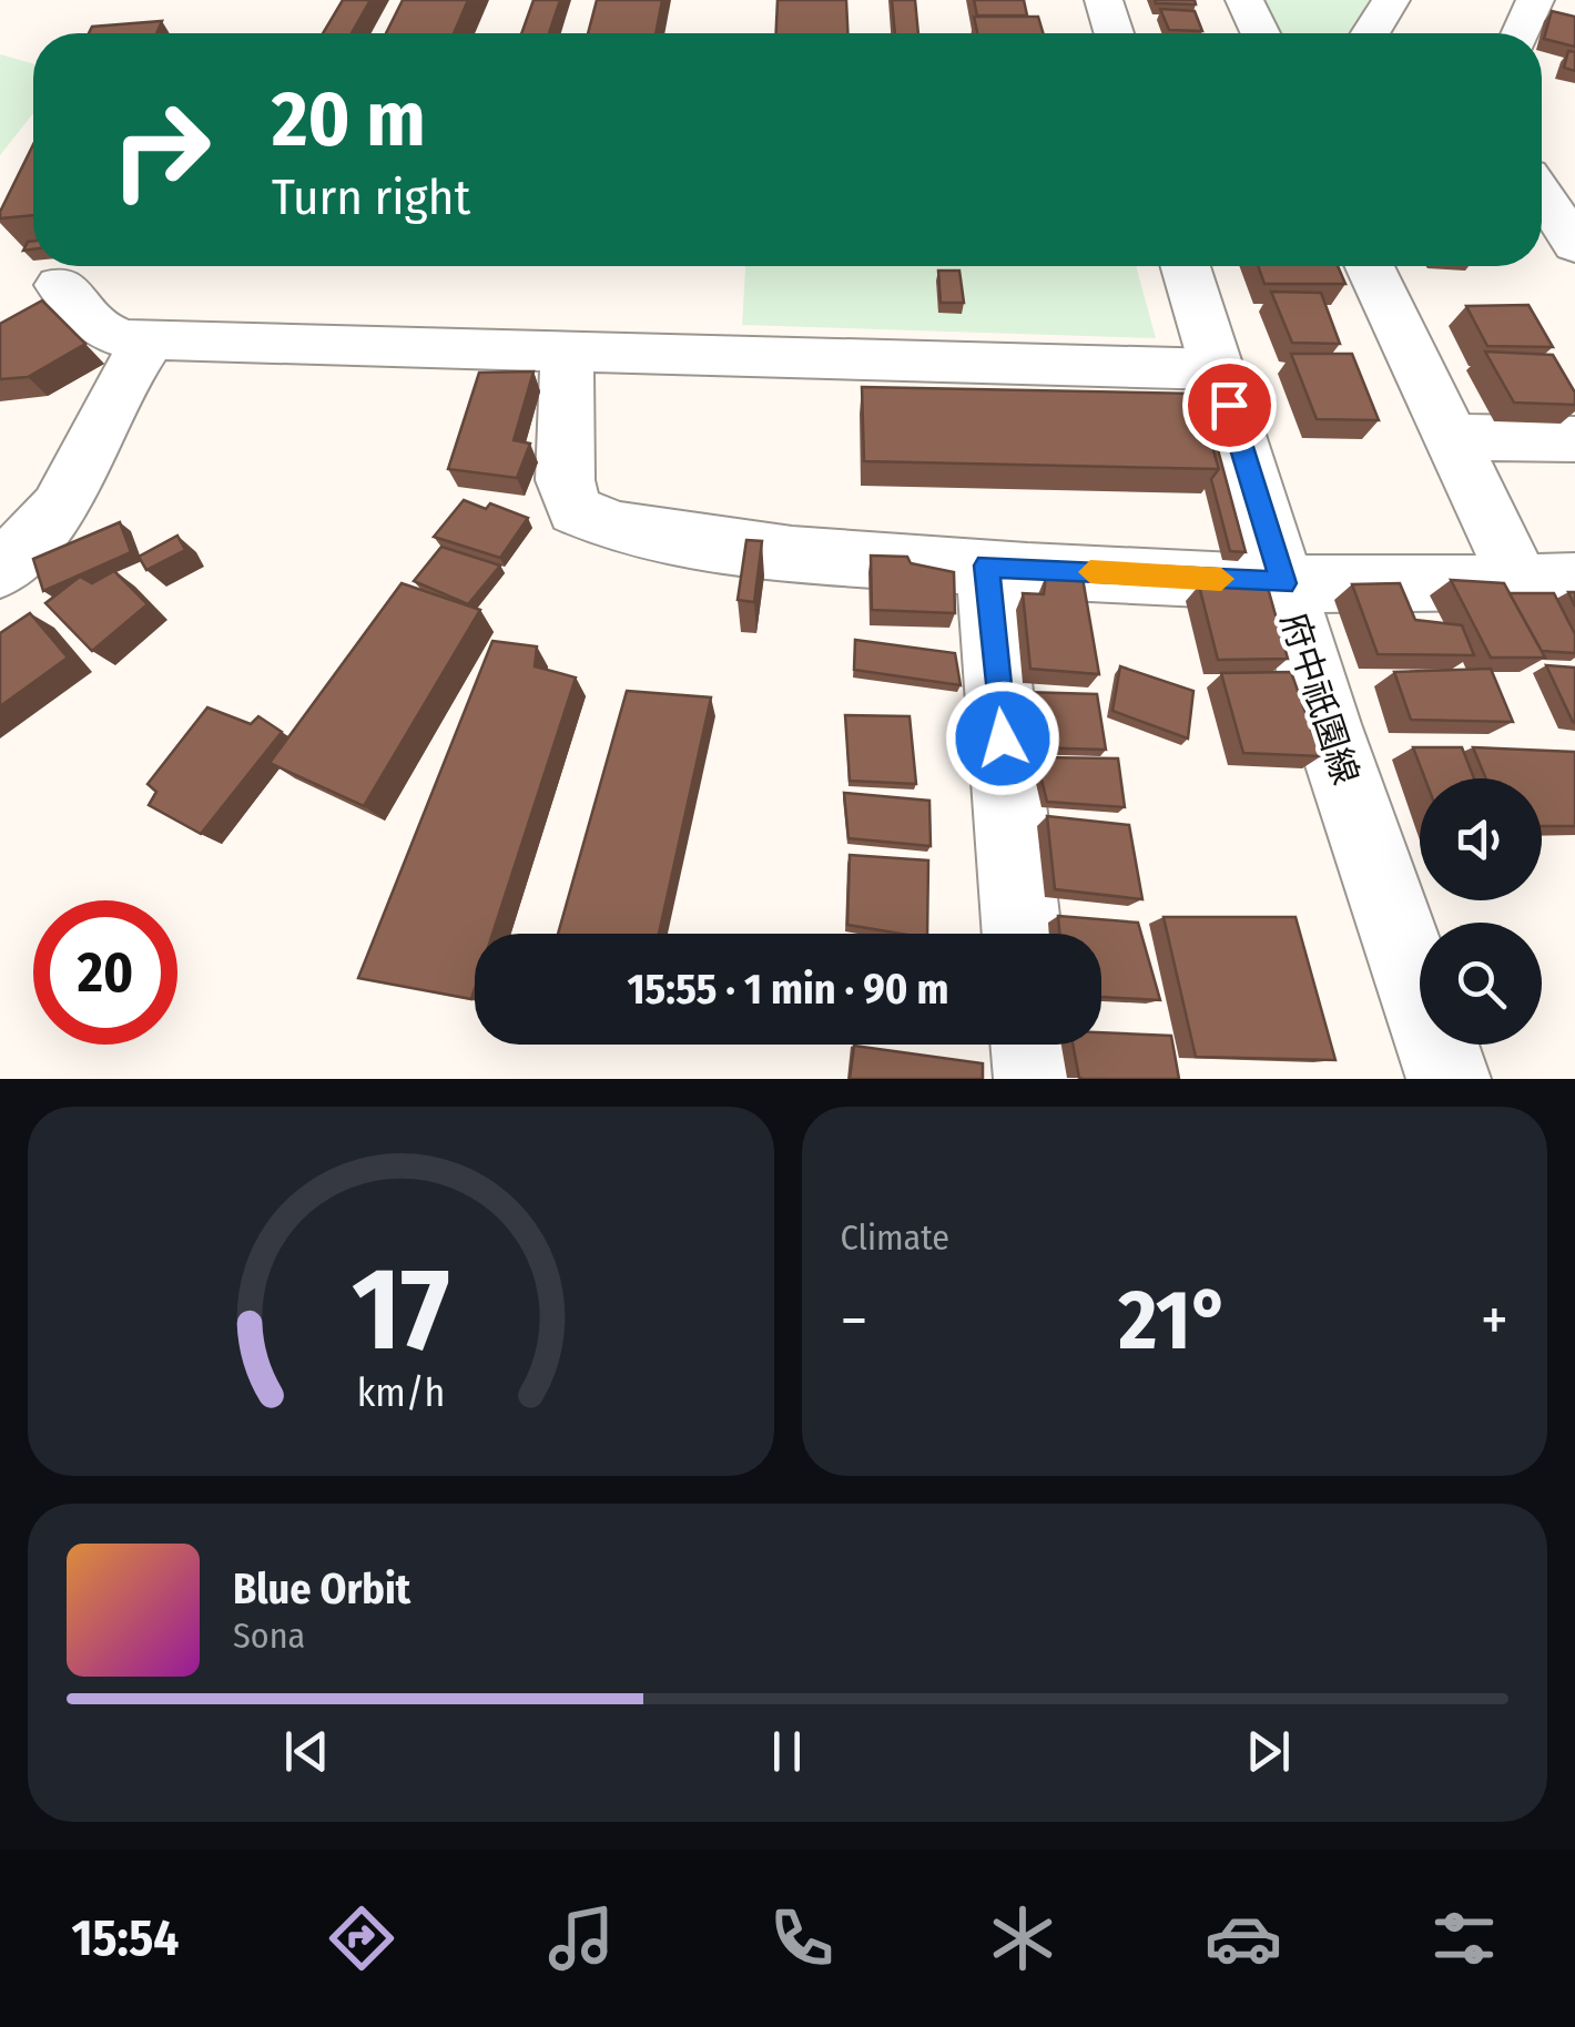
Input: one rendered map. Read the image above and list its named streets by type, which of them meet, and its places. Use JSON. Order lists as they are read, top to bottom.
{
  "streets": {
    "street": ["府中祇園線"]
  },
  "page": {
    "turn": ["20 m", "Turn right"],
    "limit": "20",
    "trip": "15:55 · 1 min · 90 m",
    "tile": "Climate",
    "heat": ["−", "21°", "+"],
    "song": ["Blue Orbit", "Sona"],
    "tabs": "15:54",
    "gauge": ["17", "km/h"]
  }
}
